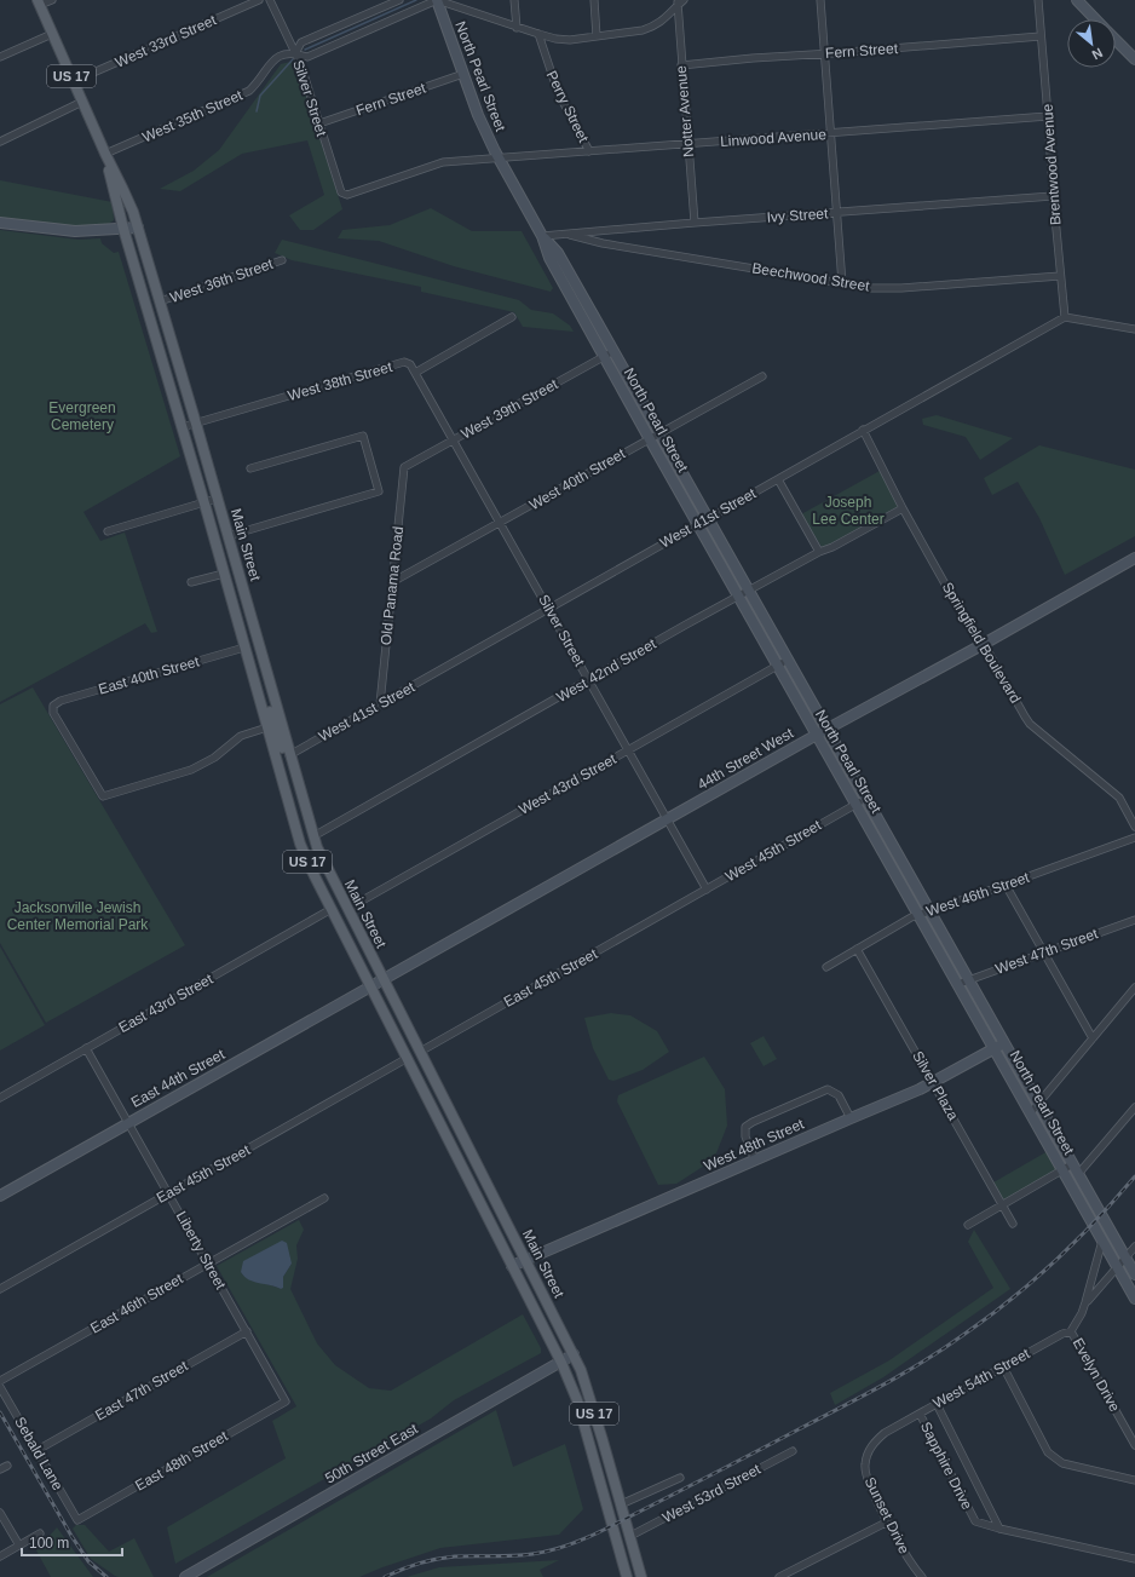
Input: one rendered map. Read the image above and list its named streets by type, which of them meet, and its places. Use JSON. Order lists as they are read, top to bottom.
{
  "streets": {
    "main road": ["US 17", "Main Street"],
    "street": [
      "West 33rd Street",
      "Fern Street",
      "North Pearl Street",
      "Silver Street",
      "Perry Street",
      "Notter Avenue",
      "West 35th Street",
      "Linwood Avenue",
      "Brentwood Avenue",
      "Ivy Street",
      "Beechwood Street",
      "West 36th Street",
      "West 38th Street",
      "West 39th Street",
      "West 40th Street",
      "West 41st Street",
      "Old Panama Road",
      "Springfield Boulevard",
      "West 42nd Street",
      "East 40th Street",
      "44th Street West",
      "West 43rd Street",
      "West 45th Street",
      "West 46th Street",
      "West 47th Street",
      "East 45th Street",
      "East 43rd Street",
      "East 44th Street",
      "Silver Plaza",
      "West 48th Street",
      "Liberty Street",
      "East 46th Street",
      "Evelyn Drive",
      "West 54th Street",
      "East 47th Street",
      "Sebald Lane",
      "50th Street East",
      "East 48th Street",
      "Sapphire Drive",
      "West 53rd Street",
      "Sunset Drive"
    ]
  },
  "crossings": [
    ["West 33rd Street", "Main Street"],
    ["Fern Street", "North Pearl Street"],
    ["Fern Street", "Silver Street"],
    ["Fern Street", "Notter Avenue"],
    ["Fern Street", "Brentwood Avenue"],
    ["North Pearl Street", "Silver Street"],
    ["North Pearl Street", "Linwood Avenue"],
    ["North Pearl Street", "Ivy Street"],
    ["North Pearl Street", "West 39th Street"],
    ["North Pearl Street", "West 40th Street"],
    ["North Pearl Street", "West 41st Street"],
    ["North Pearl Street", "West 42nd Street"],
    ["North Pearl Street", "44th Street West"],
    ["North Pearl Street", "West 43rd Street"],
    ["North Pearl Street", "West 45th Street"],
    ["North Pearl Street", "West 46th Street"],
    ["North Pearl Street", "West 47th Street"],
    ["North Pearl Street", "West 48th Street"],
    ["Silver Street", "West 35th Street"],
    ["Silver Street", "Linwood Avenue"],
    ["Silver Street", "West 38th Street"],
    ["Silver Street", "West 39th Street"],
    ["Silver Street", "West 40th Street"],
    ["Silver Street", "West 41st Street"],
    ["Silver Street", "West 42nd Street"],
    ["Silver Street", "44th Street West"],
    ["Silver Street", "West 43rd Street"],
    ["Silver Street", "West 45th Street"],
    ["Perry Street", "Linwood Avenue"],
    ["Notter Avenue", "Linwood Avenue"],
    ["Notter Avenue", "Ivy Street"],
    ["West 35th Street", "Main Street"],
    ["Linwood Avenue", "Brentwood Avenue"],
    ["Brentwood Avenue", "Ivy Street"],
    ["Brentwood Avenue", "Beechwood Street"],
    ["Brentwood Avenue", "West 41st Street"],
    ["Ivy Street", "Beechwood Street"],
    ["West 36th Street", "Main Street"],
    ["West 38th Street", "Main Street"],
    ["West 39th Street", "Old Panama Road"],
    ["West 40th Street", "Old Panama Road"],
    ["West 41st Street", "Main Street"],
    ["West 41st Street", "Old Panama Road"],
    ["West 41st Street", "Springfield Boulevard"],
    ["Main Street", "West 42nd Street"],
    ["Main Street", "East 40th Street"],
    ["Main Street", "44th Street West"],
    ["Main Street", "West 43rd Street"],
    ["Main Street", "East 45th Street"],
    ["Main Street", "East 43rd Street"],
    ["Main Street", "East 44th Street"],
    ["Main Street", "West 48th Street"],
    ["Main Street", "50th Street East"],
    ["Main Street", "West 53rd Street"],
    ["Springfield Boulevard", "West 42nd Street"],
    ["Springfield Boulevard", "44th Street West"],
    ["44th Street West", "East 44th Street"],
    ["West 45th Street", "East 45th Street"],
    ["West 46th Street", "Silver Plaza"],
    ["East 45th Street", "Liberty Street"],
    ["East 43rd Street", "Liberty Street"],
    ["East 44th Street", "Liberty Street"],
    ["Silver Plaza", "West 48th Street"],
    ["Liberty Street", "East 46th Street"],
    ["Liberty Street", "East 47th Street"],
    ["Liberty Street", "East 48th Street"],
    ["Evelyn Drive", "West 54th Street"],
    ["West 54th Street", "Sapphire Drive"],
    ["West 54th Street", "Sunset Drive"],
    ["East 47th Street", "Sebald Lane"],
    ["Sebald Lane", "East 48th Street"]
  ],
  "parks": ["Evergreen Cemetery", "Joseph Lee Center", "Jacksonville Jewish Center Memorial Park"],
  "scale_bar": "100 m",
  "north": "bottom right"
}
